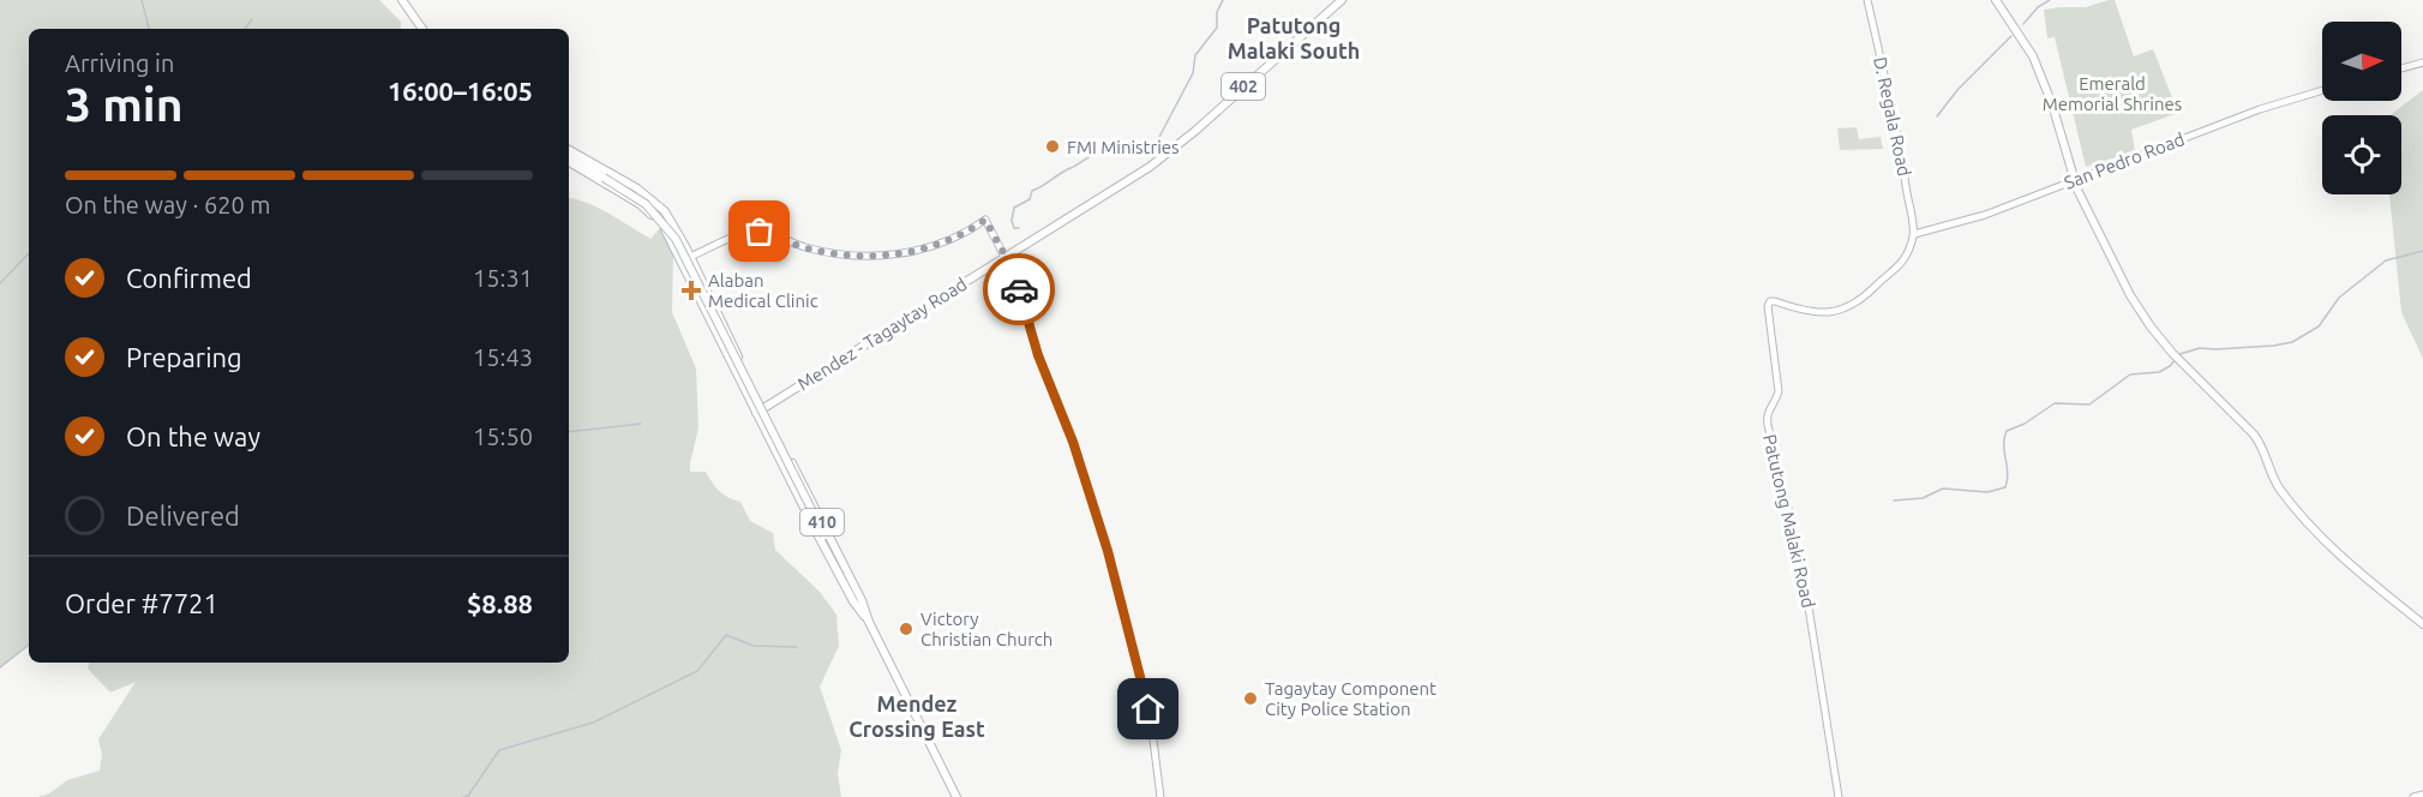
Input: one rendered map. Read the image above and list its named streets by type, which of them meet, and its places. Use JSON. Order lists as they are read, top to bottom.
{
  "streets": {
    "main road": ["402", "Mendez - Tagaytay Road", "410"],
    "street": ["D. Regala Road", "San Pedro Road", "Patutong Malaki Road"]
  },
  "crossings": [
    ["402", "Mendez - Tagaytay Road"],
    ["402", "410"],
    ["D. Regala Road", "San Pedro Road"],
    ["D. Regala Road", "Patutong Malaki Road"],
    ["San Pedro Road", "Patutong Malaki Road"],
    ["Mendez - Tagaytay Road", "410"]
  ],
  "districts": ["Patutong Malaki South", "Mendez Crossing East"],
  "parks": ["Emerald Memorial Shrines"],
  "places": {
    "other": ["FMI Ministries", "Victory Christian Church", "Tagaytay Component City Police Station"],
    "health": ["Alaban Medical Clinic"]
  },
  "north": "right",
  "page": {
    "heading": ["3 min", "Arriving in", "16:00–16:05"],
    "panel": ["Order #7721", "$8.88"],
    "bar": "On the way · 620 m",
    "list": [
      ["Confirmed", "15:31"],
      ["Preparing", "15:43"],
      ["On the way", "15:50"],
      "Delivered"
    ]
  }
}
